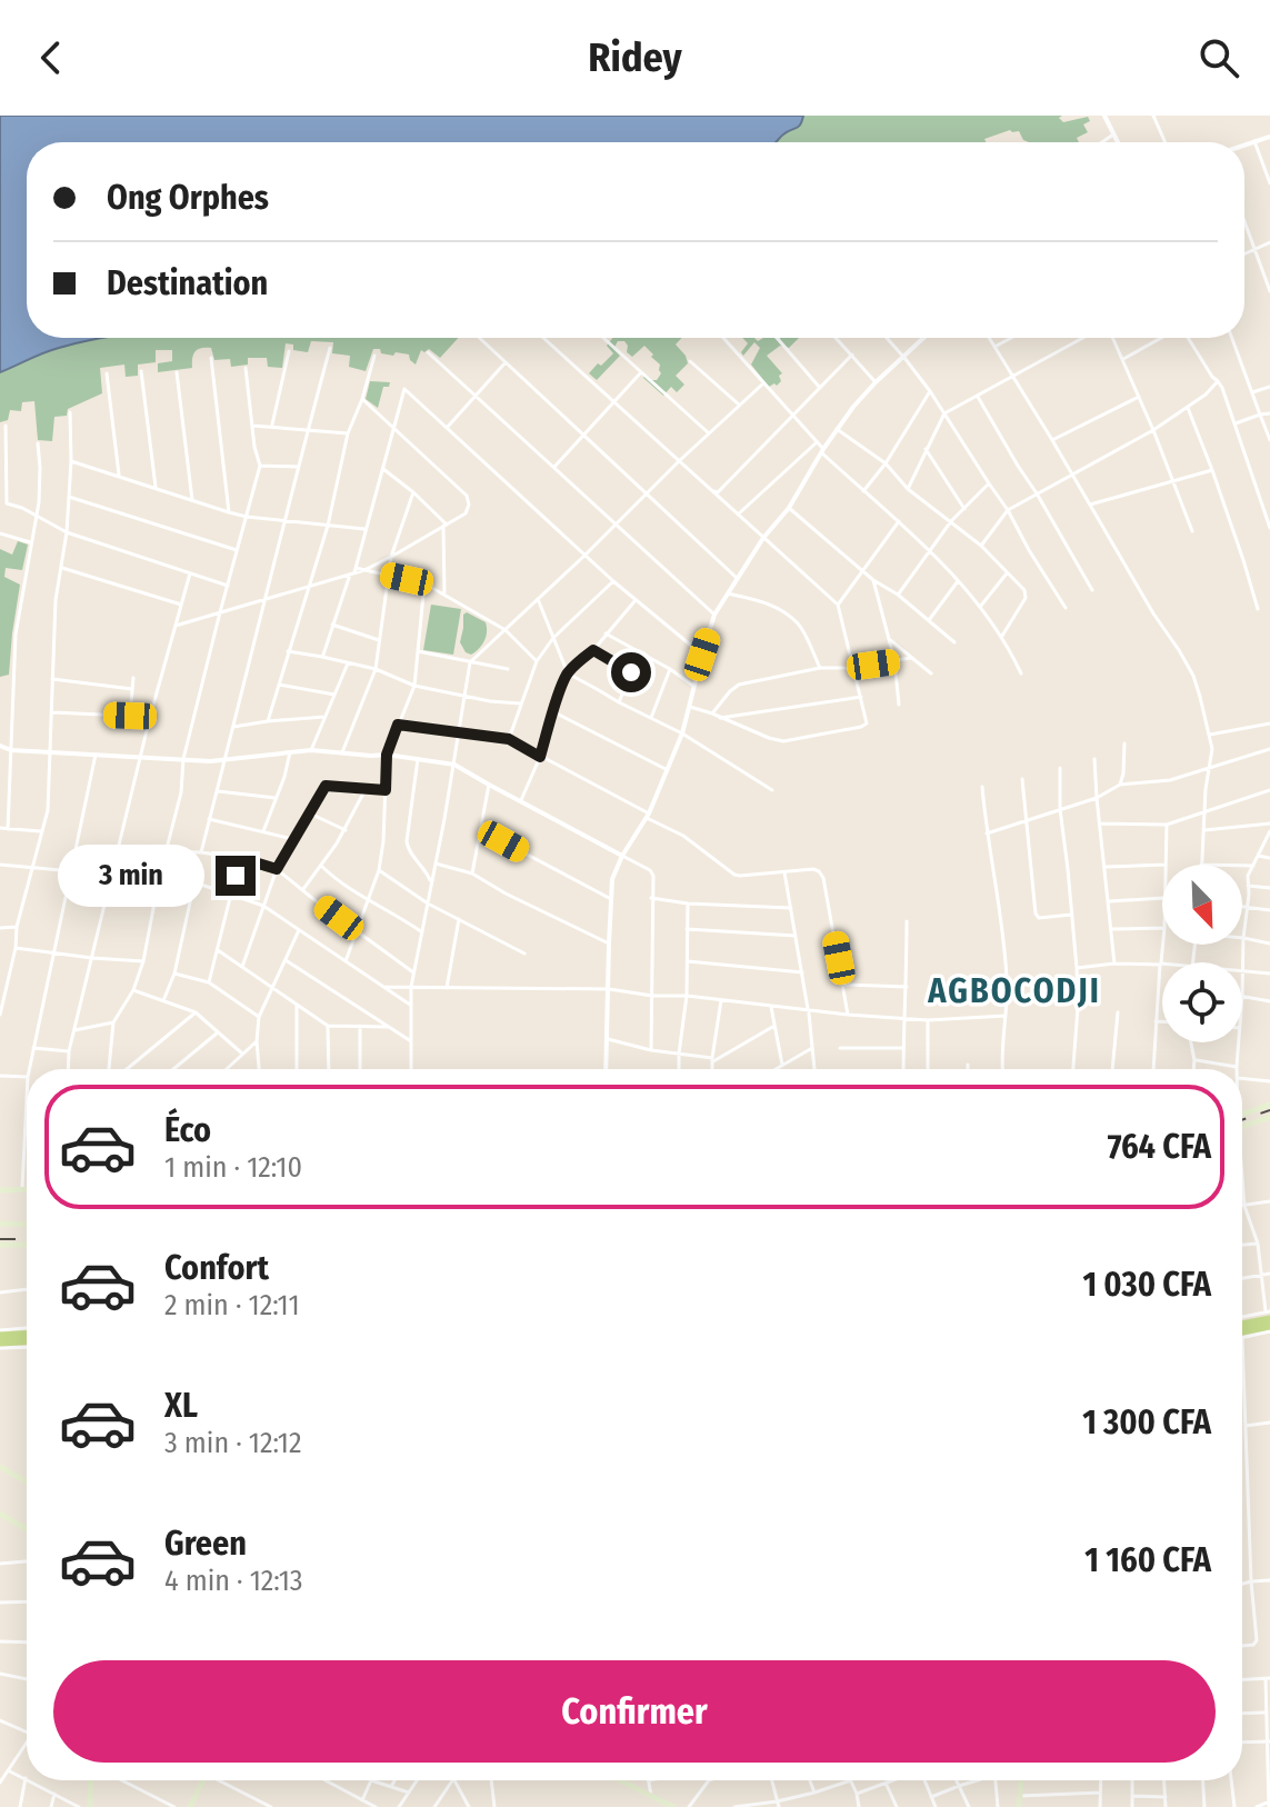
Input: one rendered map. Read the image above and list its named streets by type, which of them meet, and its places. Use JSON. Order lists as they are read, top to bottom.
{
  "districts": ["AGBOCODJI"],
  "north": "bottom right",
  "page": {
    "header": "Ridey",
    "banner": ["Ong Orphes", "Destination"],
    "bubble": "3 min",
    "list": [
      {
        "name": "Éco",
        "note": "1 min · 12:10",
        "value": "764 CFA"
      },
      {
        "name": "Confort",
        "note": "2 min · 12:11",
        "value": "1 030 CFA"
      },
      {
        "name": "XL",
        "note": "3 min · 12:12",
        "value": "1 300 CFA"
      },
      {
        "name": "Green",
        "note": "4 min · 12:13",
        "value": "1 160 CFA"
      }
    ],
    "buttons": "Confirmer"
  }
}
